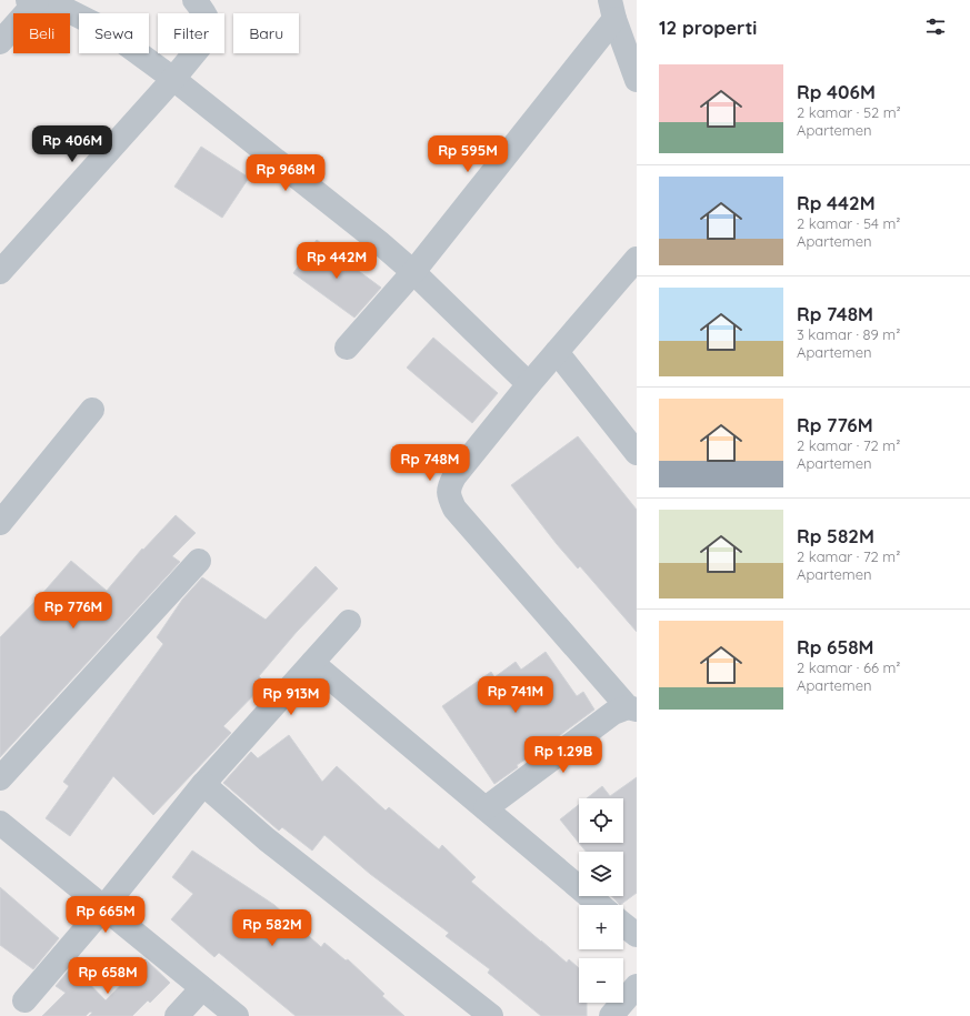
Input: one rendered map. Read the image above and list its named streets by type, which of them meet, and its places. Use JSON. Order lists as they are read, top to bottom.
{
  "page": {
    "heading": "12 properti",
    "chip": [
      "Beli",
      "Sewa",
      "Filter",
      "Baru"
    ],
    "list": [
      {
        "name": "Rp 406M",
        "note": "2 kamar · 52 m² · Apartemen"
      },
      {
        "name": "Rp 442M",
        "note": "2 kamar · 54 m² · Apartemen"
      },
      {
        "name": "Rp 748M",
        "note": "3 kamar · 89 m² · Apartemen"
      },
      {
        "name": "Rp 776M",
        "note": "2 kamar · 72 m² · Apartemen"
      },
      {
        "name": "Rp 582M",
        "note": "2 kamar · 72 m² · Apartemen"
      },
      {
        "name": "Rp 658M",
        "note": "2 kamar · 66 m² · Apartemen"
      }
    ],
    "price": [
      "Rp 406M",
      "Rp 595M",
      "Rp 968M",
      "Rp 442M",
      "Rp 748M",
      "Rp 776M",
      "Rp 741M",
      "Rp 913M",
      "Rp 1.29B",
      "Rp 665M",
      "Rp 582M",
      "Rp 658M"
    ],
    "map_buttons": ["+", "−"]
  }
}
